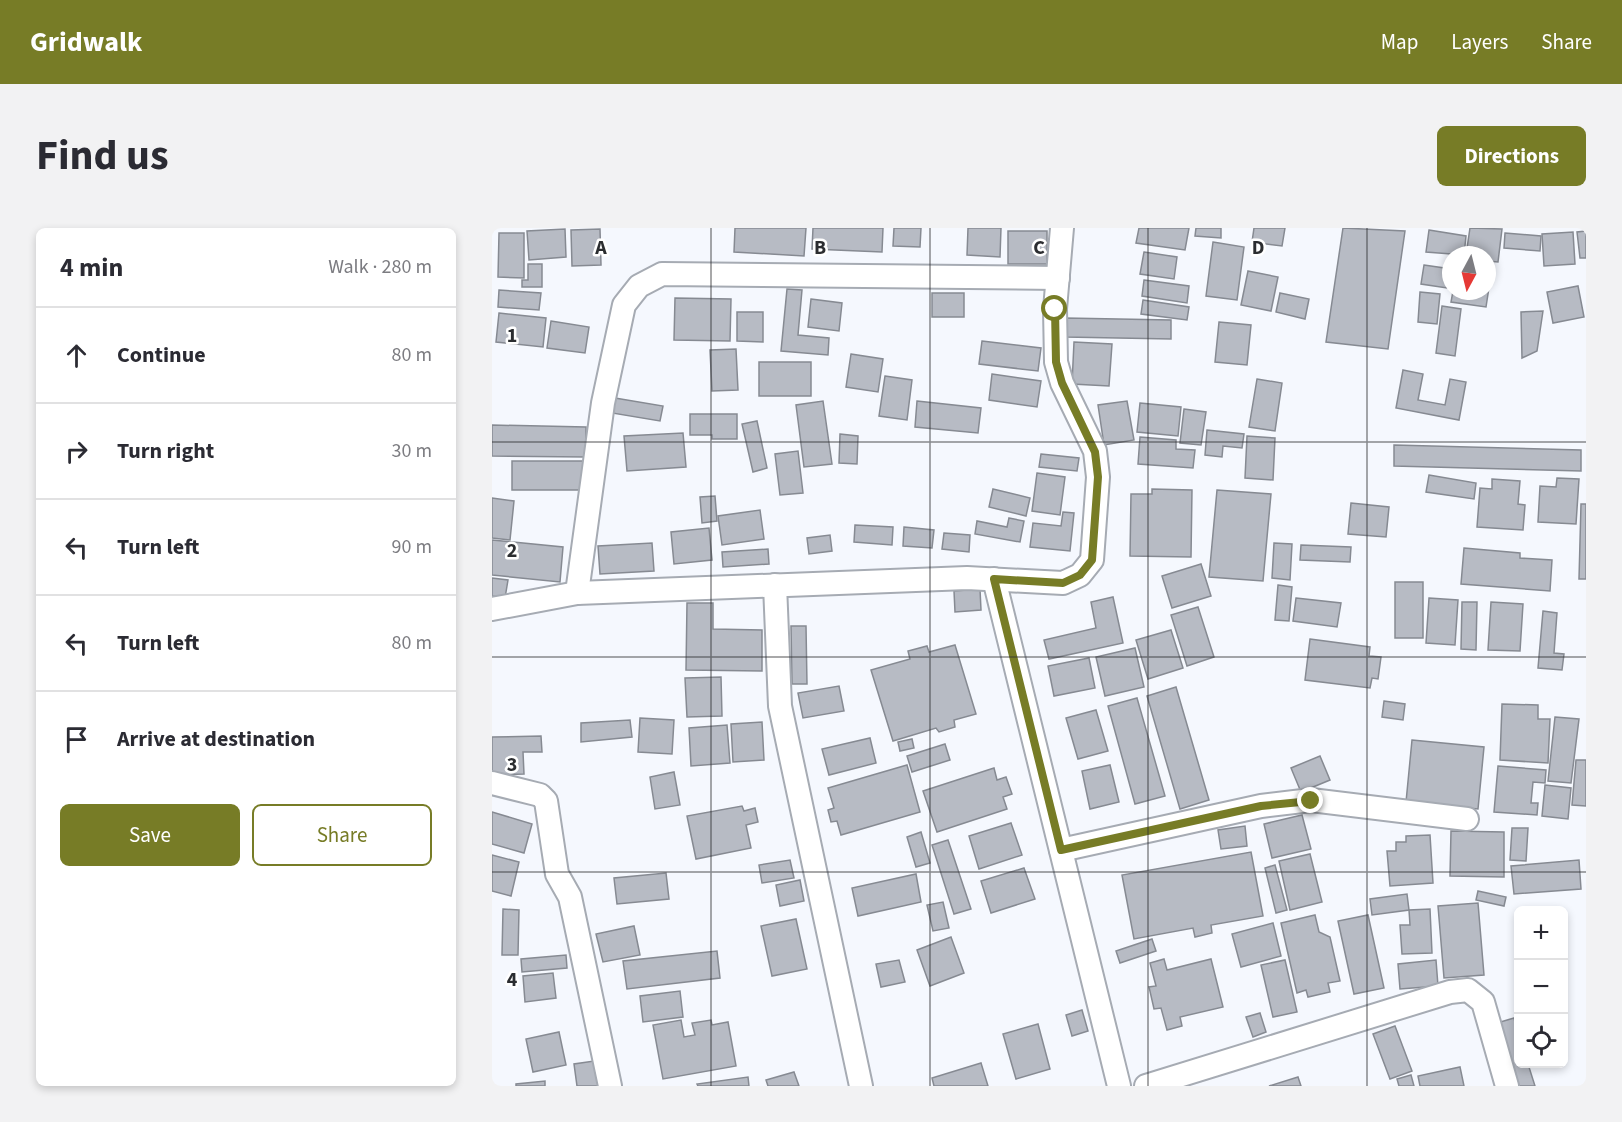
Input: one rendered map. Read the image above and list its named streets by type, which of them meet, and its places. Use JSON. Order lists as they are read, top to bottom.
{
  "north": "bottom",
  "page": {
    "header": "Gridwalk",
    "nav": ["Map", "Layers", "Share"],
    "title": "Find us",
    "buttons": [
      "Directions",
      ["Save", "Share"]
    ],
    "heading": ["4 min", "Walk · 280 m"],
    "list": [
      ["Continue", "80 m"],
      ["Turn right", "30 m"],
      ["Turn left", "90 m"],
      ["Turn left", "80 m"],
      "Arrive at destination"
    ],
    "map_buttons": ["+", "−"]
  },
  "grid": {
    "columns": [
      "A",
      "B",
      "C",
      "D"
    ],
    "rows": [
      "1",
      "2",
      "3",
      "4"
    ]
  }
}
